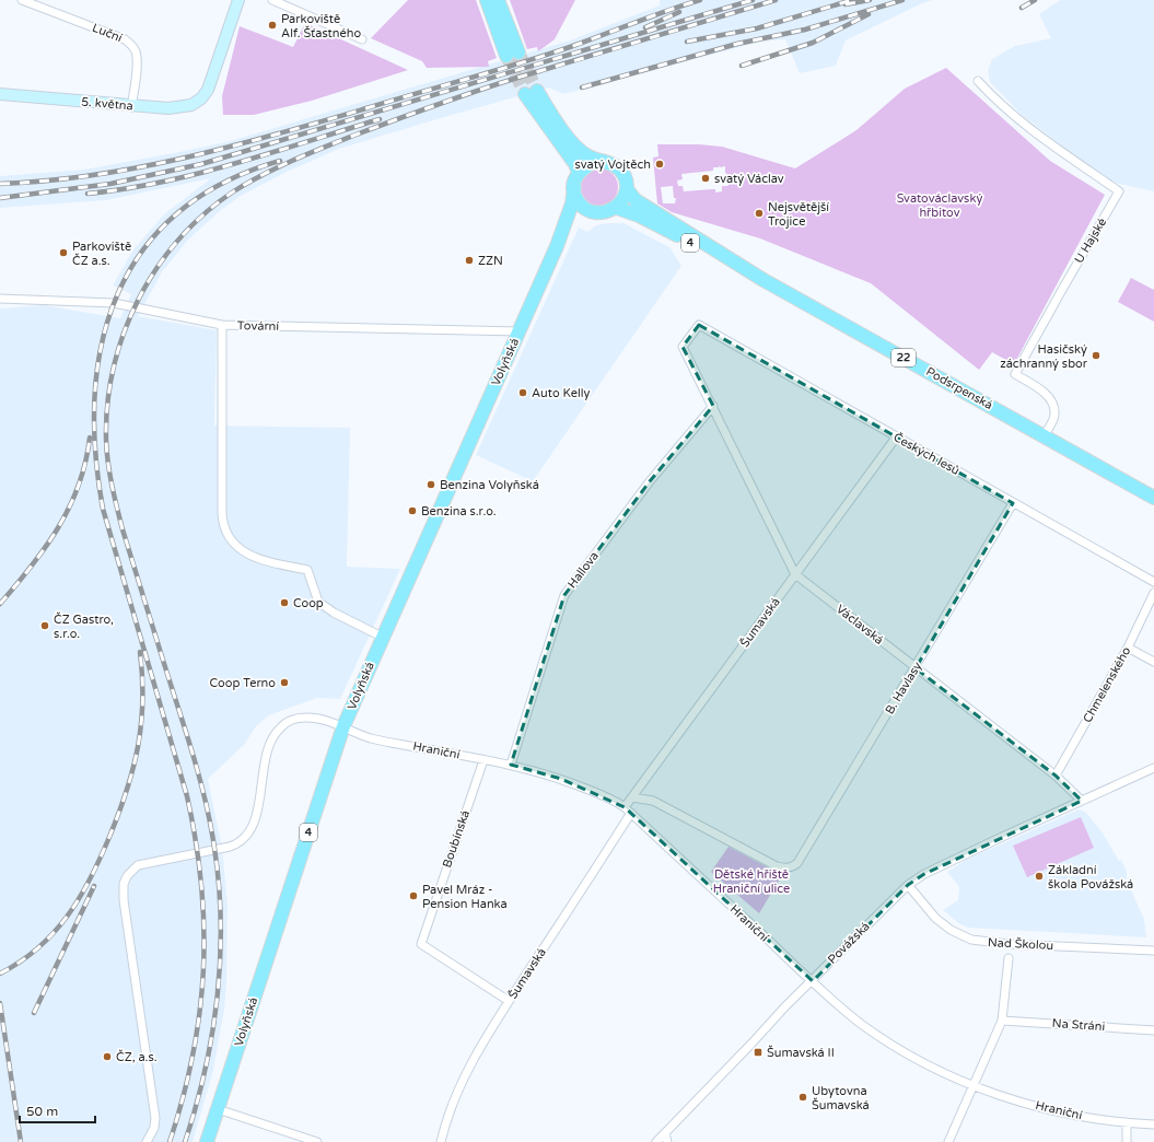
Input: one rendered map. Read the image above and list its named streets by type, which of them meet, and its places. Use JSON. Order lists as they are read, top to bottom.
{
  "streets": {
    "main road": [
      "5. května",
      "4",
      "22",
      "Volyňská",
      "Podsrpenská"
    ],
    "street": [
      "Luční",
      "U Hajské",
      "Tovární",
      "Českých lesů",
      "Hallova",
      "Šumavská",
      "Václavská",
      "Chmelenského",
      "B. Havlasy",
      "Hraniční",
      "Boubínská",
      "Povážská",
      "Nad Školou",
      "Na Stráni"
    ]
  },
  "crossings": [
    ["Luční", "5. května"],
    ["U Hajské", "Podsrpenská"],
    ["4", "Volyňská"],
    ["4", "Podsrpenská"],
    ["Tovární", "Volyňská"],
    ["Volyňská", "Podsrpenská"],
    ["Volyňská", "Hraniční"],
    ["Českých lesů", "Šumavská"],
    ["Českých lesů", "Václavská"],
    ["Českých lesů", "B. Havlasy"],
    ["Hallova", "Václavská"],
    ["Hallova", "Hraniční"],
    ["Šumavská", "Václavská"],
    ["Šumavská", "B. Havlasy"],
    ["Šumavská", "Hraniční"],
    ["Šumavská", "Boubínská"],
    ["Václavská", "Chmelenského"],
    ["Václavská", "B. Havlasy"],
    ["Václavská", "Povážská"],
    ["Hraniční", "Boubínská"],
    ["Hraniční", "Povážská"],
    ["Povážská", "Nad Školou"]
  ],
  "parks": ["Svatováclavský hřbitov", "Dětské hřiště Hraniční ulice"],
  "places": {
    "other": [
      "Parkoviště Alf. Šťastného",
      "svatý Vojtěch",
      "svatý Václav",
      "Nejsvětější Trojice",
      "Parkoviště ČZ a.s.",
      "ZZN",
      "Hasičský záchranný sbor",
      "Auto Kelly",
      "Benzina Volyňská",
      "Benzina s.r.o.",
      "Coop",
      "ČZ Gastro, s.r.o.",
      "Coop Terno",
      "Základní škola Povážská",
      "Pavel Mráz - Pension Hanka",
      "ČZ, a.s.",
      "Ubytovna Šumavská"
    ],
    "transit": ["Šumavská II"]
  },
  "scale_bar": "50 m"
}
